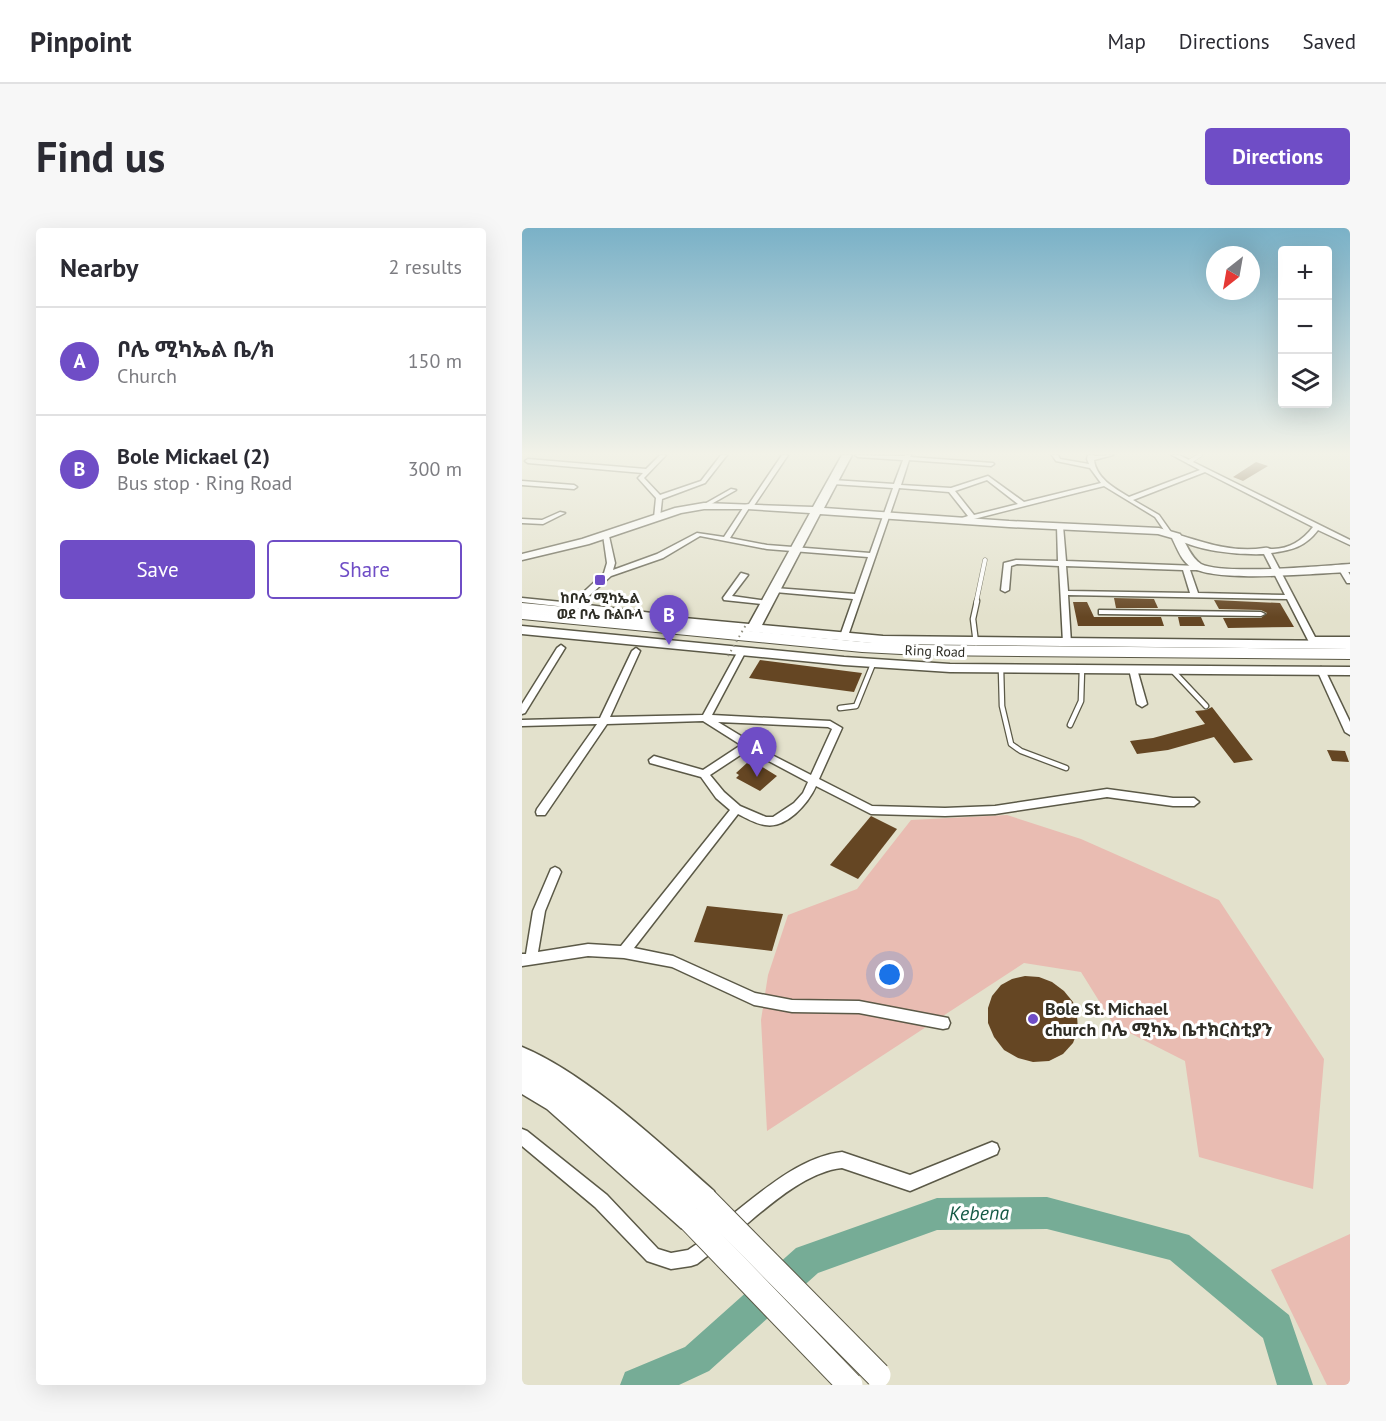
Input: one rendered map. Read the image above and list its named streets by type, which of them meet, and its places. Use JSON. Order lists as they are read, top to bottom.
{
  "streets": {
    "highway": ["Ring Road"]
  },
  "water": ["Kebena"],
  "places": {
    "transit": ["ከቦሌ ሚካኤል ወደ ቦሌ ቡልቡላ"],
    "other": ["Bole St. Michael church ቦሌ ሚካኤ ቤተክርስቲያን"]
  },
  "north": "bottom left",
  "page": {
    "header": "Pinpoint",
    "nav": ["Map", "Directions", "Saved"],
    "buttons": [
      "Directions",
      ["Save", "Share"]
    ],
    "title": "Find us",
    "heading": ["Nearby", "2 results"],
    "map_buttons": ["+", "−"],
    "list": [
      {
        "mark": "A",
        "name": "ቦሌ ሚካኤል ቤ/ክ",
        "note": "Church",
        "value": "150 m"
      },
      {
        "mark": "B",
        "name": "Bole Mickael (2)",
        "note": "Bus stop · Ring Road",
        "value": "300 m"
      }
    ],
    "pins": ["B", "A"]
  }
}
